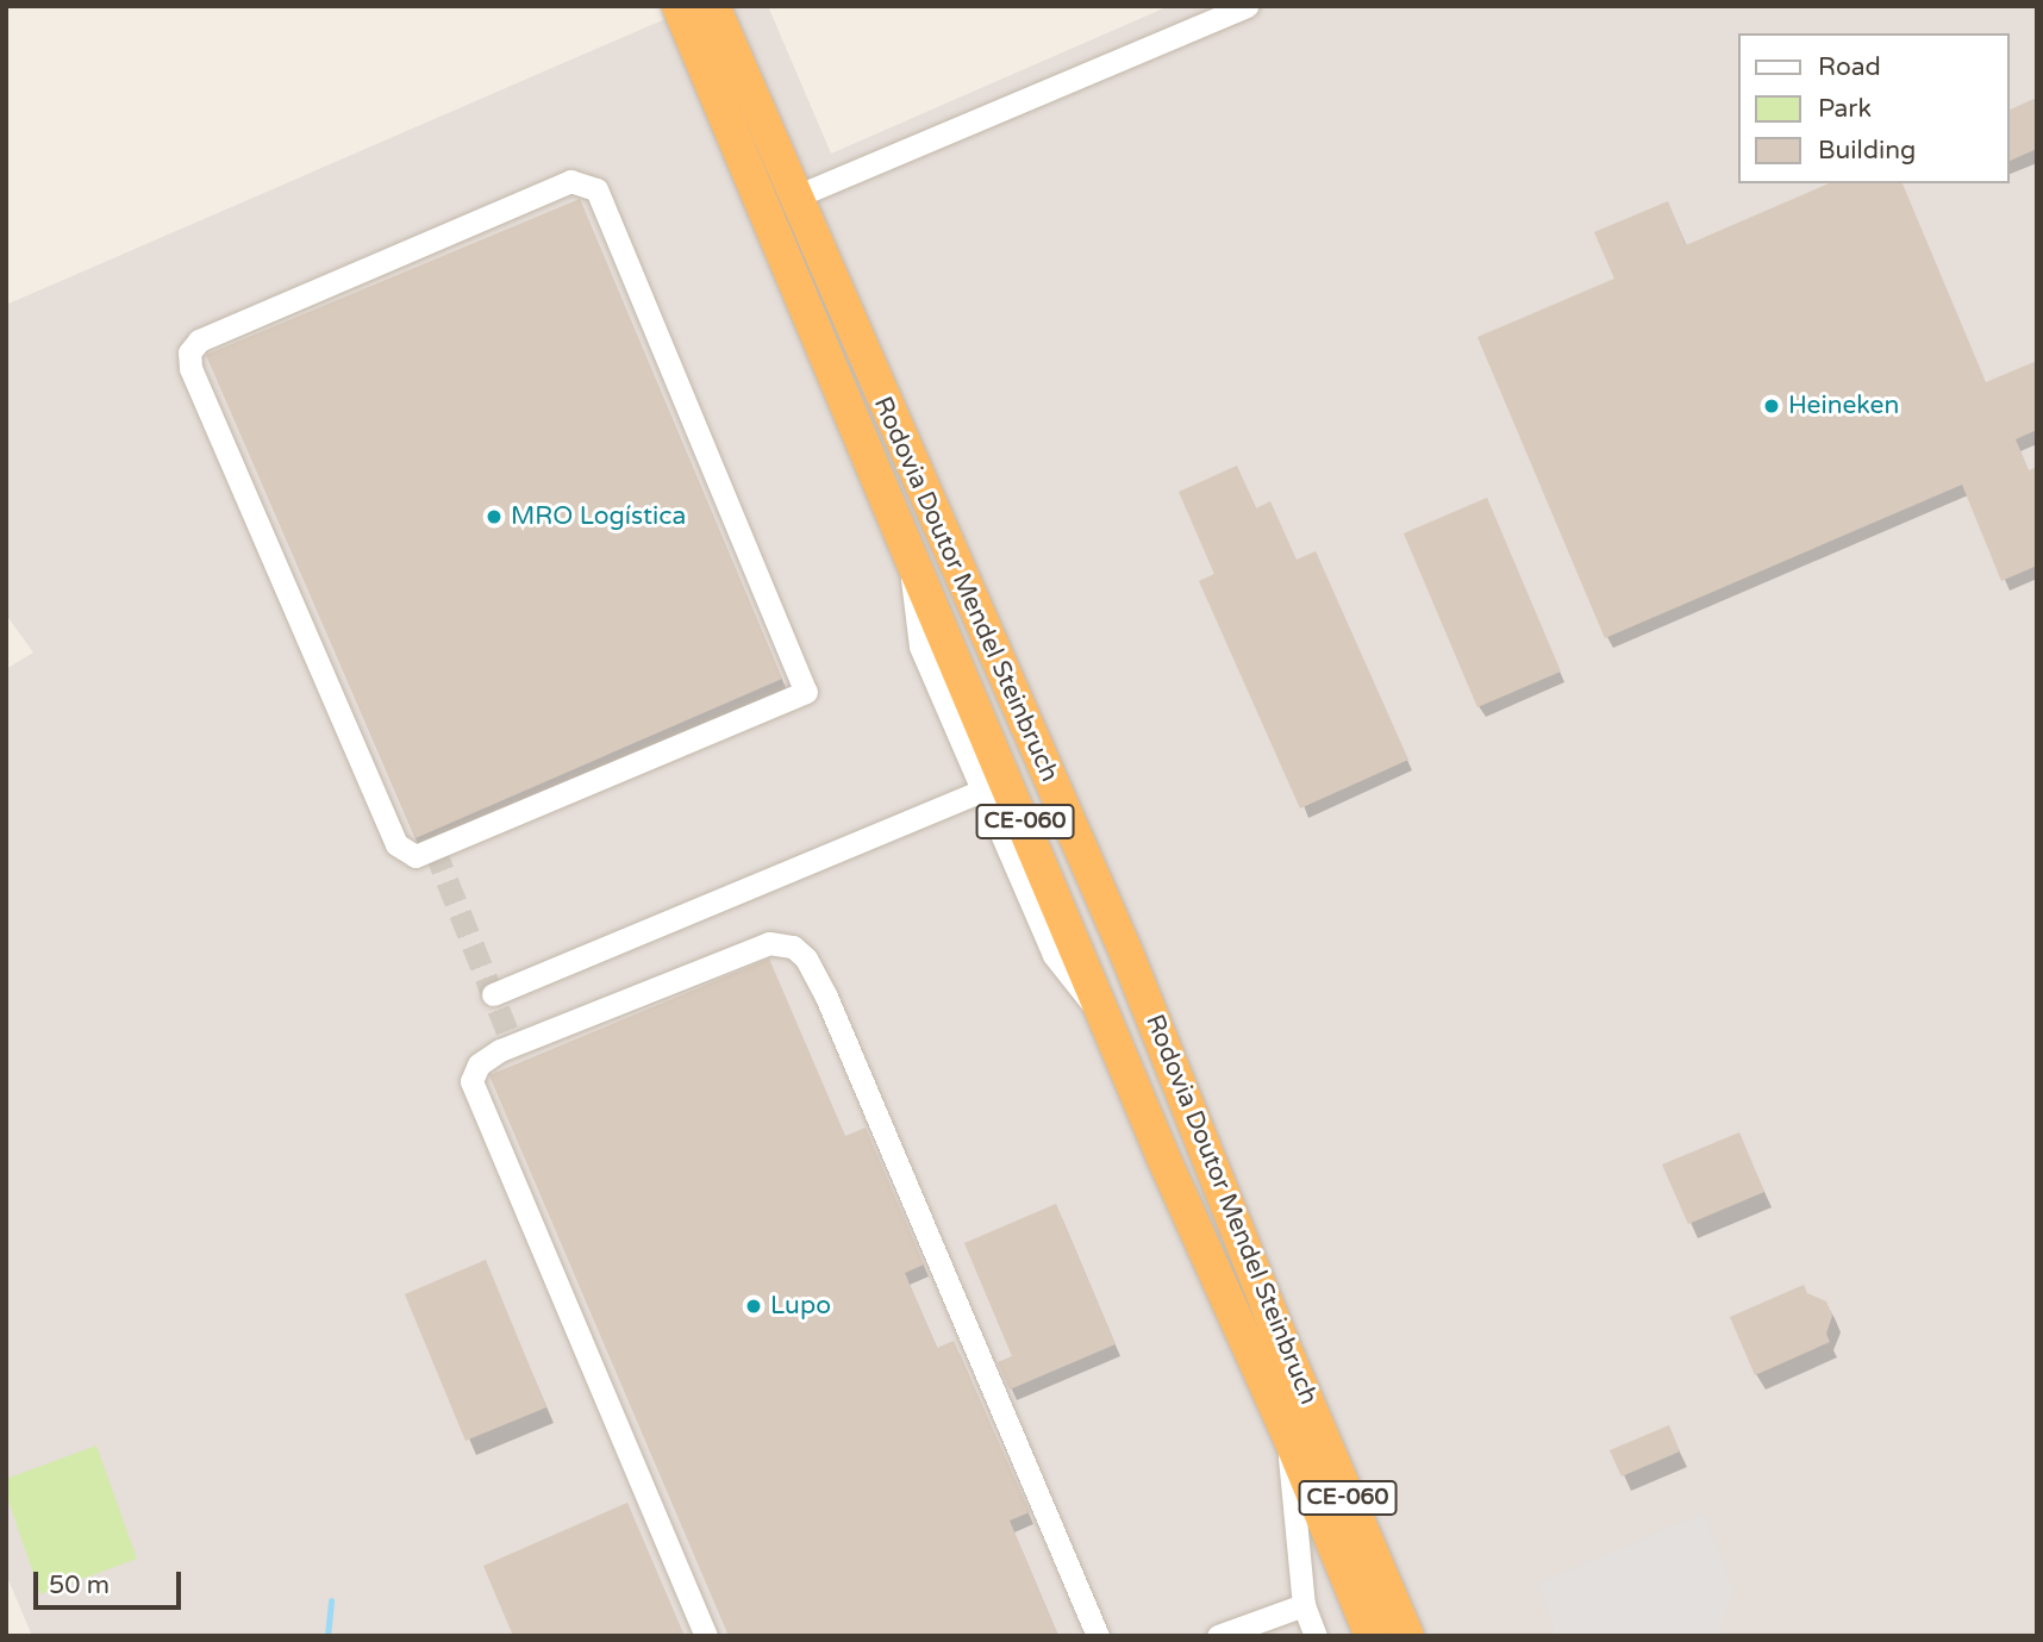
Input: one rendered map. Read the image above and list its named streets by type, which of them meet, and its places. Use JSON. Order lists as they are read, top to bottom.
{
  "streets": {
    "highway": ["Rodovia Doutor Mendel Steinbruch", "CE-060"]
  },
  "places": ["Heineken", "MRO Logística", "Lupo"],
  "legend": ["Road", "Park", "Building"],
  "scale_bar": "50 m"
}
